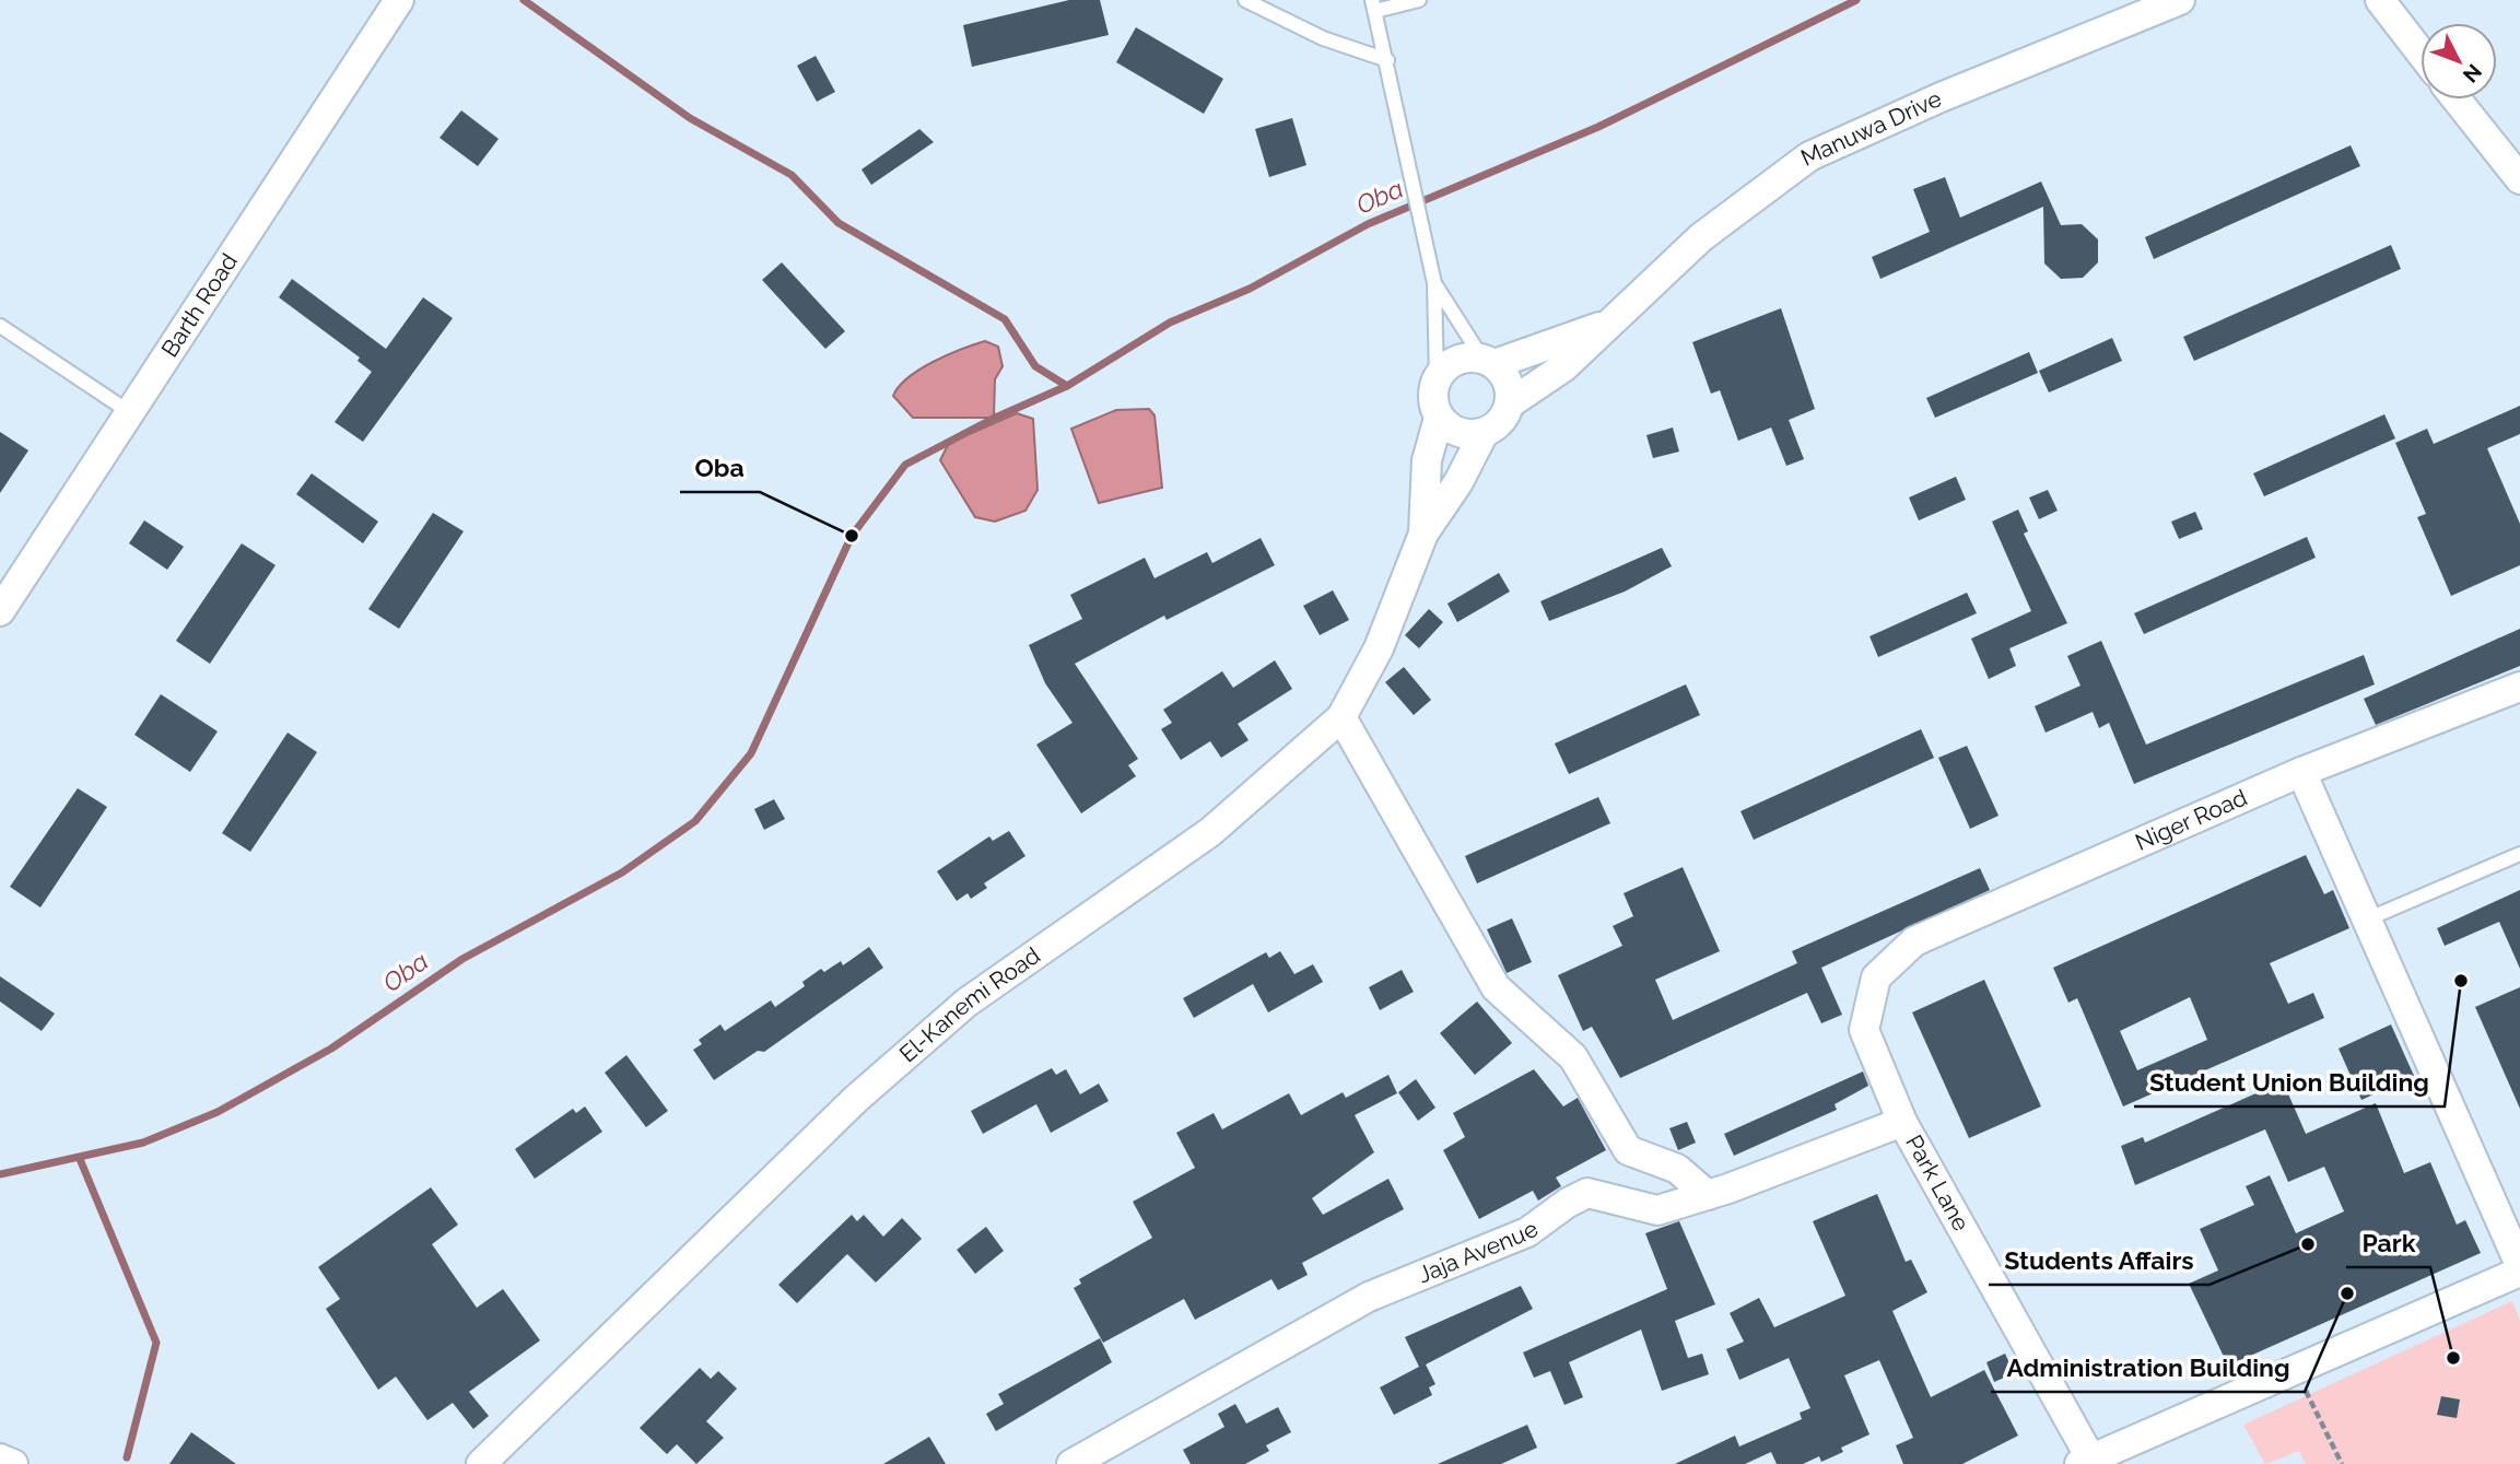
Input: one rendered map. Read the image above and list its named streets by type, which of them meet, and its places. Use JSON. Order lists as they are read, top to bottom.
{
  "streets": {
    "street": [
      "Manuwa Drive",
      "Barth Road",
      "Niger Road",
      "El-Kanemi Road",
      "Park Lane",
      "Jaja Avenue"
    ]
  },
  "crossings": [
    ["Manuwa Drive", "El-Kanemi Road"],
    ["Niger Road", "Park Lane"],
    ["Park Lane", "Jaja Avenue"]
  ],
  "water": ["Oba"],
  "places": [
    "Oba",
    "Student Union Building",
    "Students Affairs",
    "Administration Building",
    "Park"
  ],
  "north": "bottom right"
}
